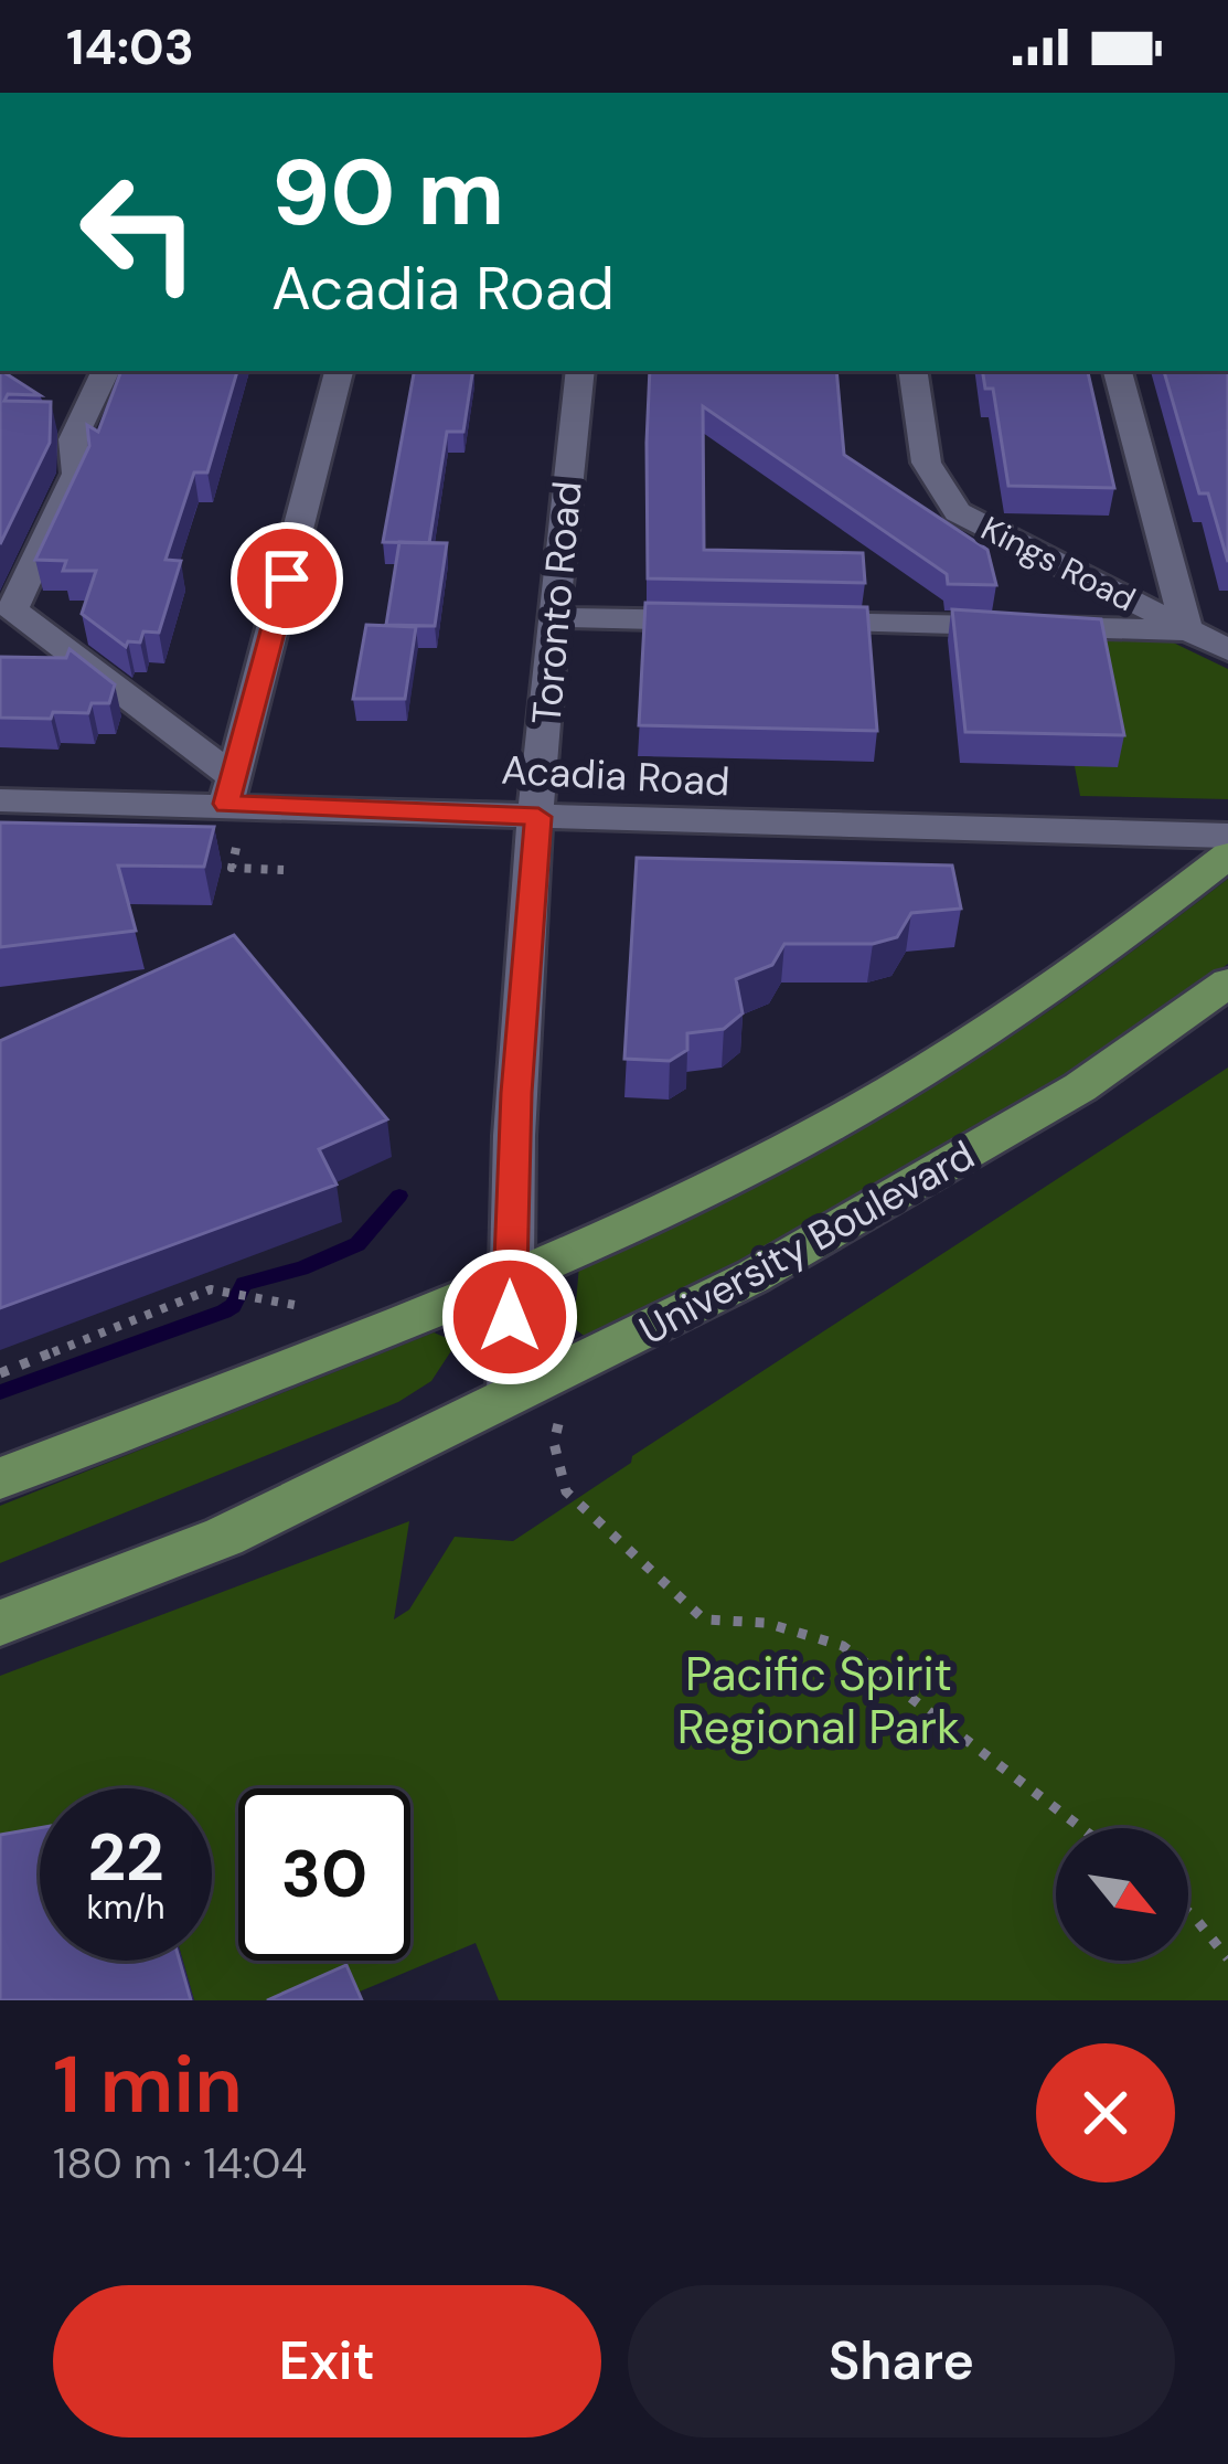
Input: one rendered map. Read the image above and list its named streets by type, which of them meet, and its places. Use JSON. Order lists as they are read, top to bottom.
{
  "streets": {
    "main road": ["University Boulevard"],
    "street": ["Kings Road", "Toronto Road", "Acadia Road"]
  },
  "crossings": [
    ["Toronto Road", "Acadia Road"],
    ["Toronto Road", "University Boulevard"]
  ],
  "parks": ["Pacific Spirit Regional Park"],
  "north": "bottom right",
  "page": {
    "status": "14:03",
    "turn": ["90 m", "Acadia Road"],
    "speed": "22 km/h",
    "limit": "30",
    "heading": ["1 min", "180 m · 14:04"],
    "buttons": ["Exit", "Share"]
  }
}
